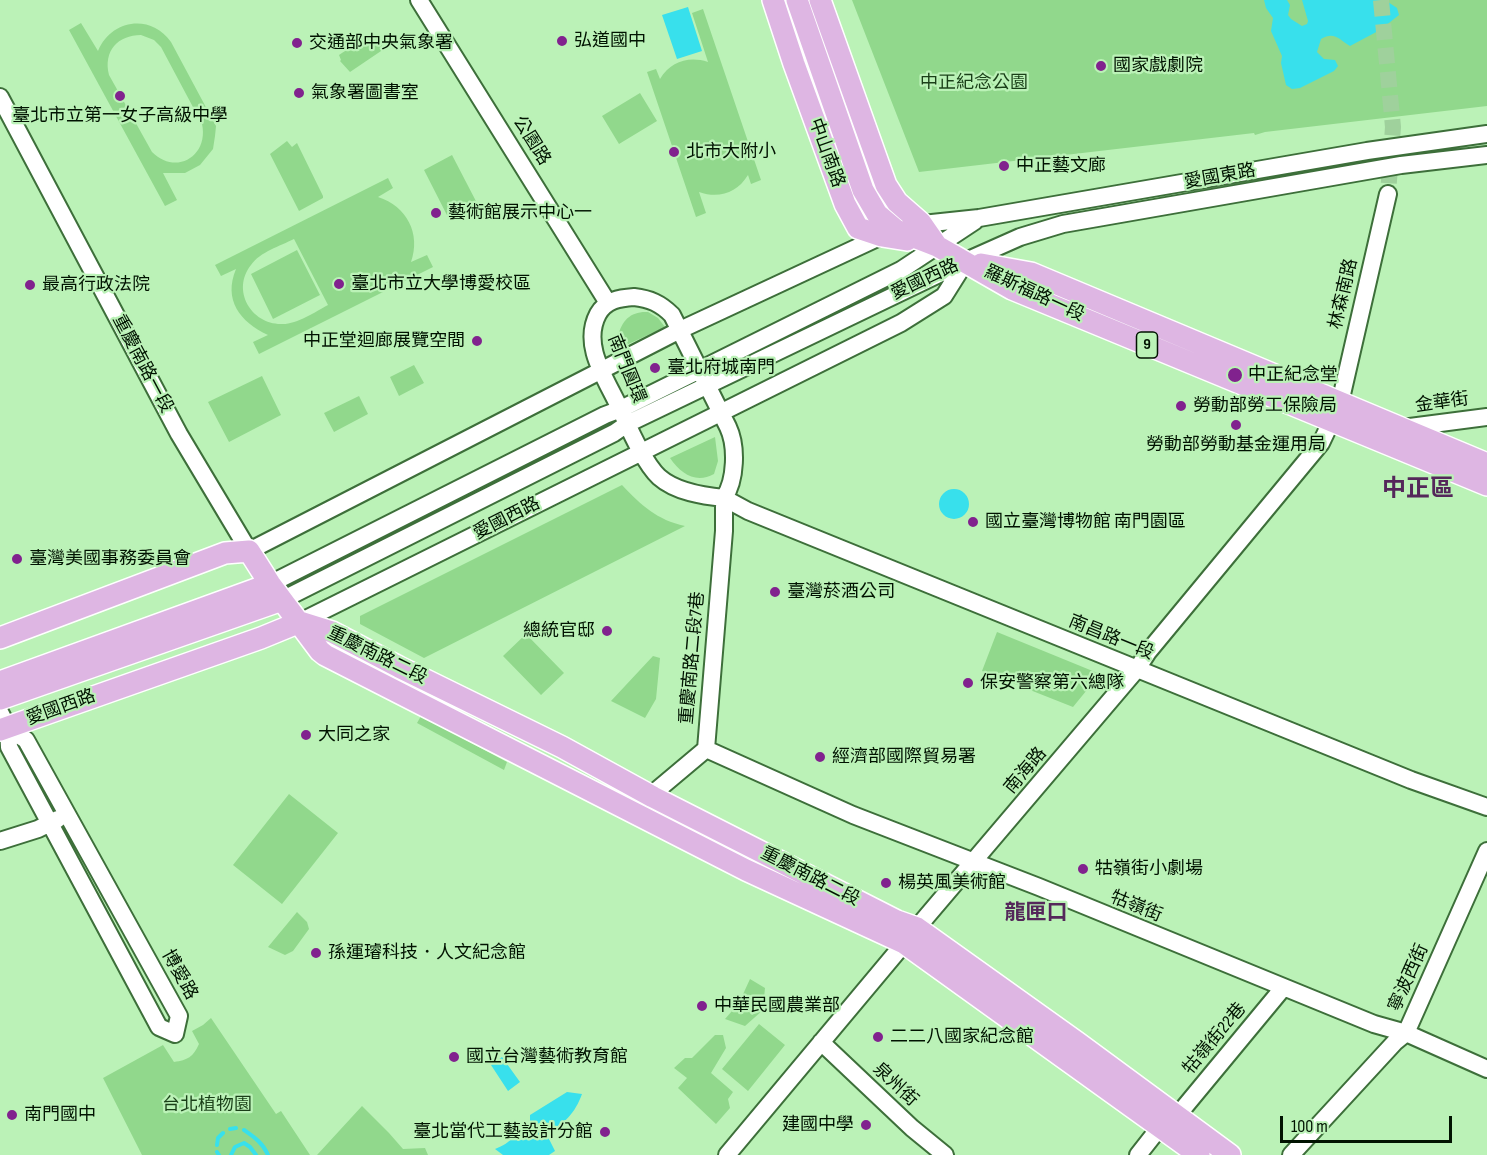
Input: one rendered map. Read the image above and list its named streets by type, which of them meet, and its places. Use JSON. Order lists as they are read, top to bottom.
{
  "streets": {
    "main road": [
      "中山南路",
      "愛國西路",
      "羅斯福路一段",
      "9",
      "重慶南路一段",
      "重慶南路二段"
    ],
    "street": [
      "公園路",
      "愛國東路",
      "林森南路",
      "南門圓環",
      "金華街",
      "南昌路一段",
      "重慶南路二段7巷",
      "南海路",
      "牯嶺街",
      "博愛路",
      "寧波西街",
      "牯嶺街22巷",
      "泉州街"
    ]
  },
  "crossings": [
    ["公園路", "南門圓環"],
    ["中山南路", "愛國東路"],
    ["中山南路", "愛國西路"],
    ["中山南路", "羅斯福路一段"],
    ["愛國東路", "愛國西路"],
    ["愛國東路", "羅斯福路一段"],
    ["愛國西路", "羅斯福路一段"],
    ["愛國西路", "重慶南路一段"],
    ["愛國西路", "南門圓環"],
    ["愛國西路", "重慶南路二段"],
    ["愛國西路", "博愛路"],
    ["羅斯福路一段", "林森南路"],
    ["羅斯福路一段", "金華街"],
    ["羅斯福路一段", "南海路"],
    ["林森南路", "南海路"],
    ["重慶南路一段", "重慶南路二段"],
    ["南門圓環", "南昌路一段"],
    ["南門圓環", "重慶南路二段7巷"],
    ["南昌路一段", "重慶南路二段7巷"],
    ["南昌路一段", "南海路"],
    ["重慶南路二段", "重慶南路二段7巷"],
    ["重慶南路二段", "南海路"],
    ["重慶南路二段", "牯嶺街22巷"],
    ["重慶南路二段7巷", "牯嶺街"],
    ["南海路", "牯嶺街"],
    ["南海路", "泉州街"],
    ["牯嶺街", "寧波西街"],
    ["牯嶺街", "牯嶺街22巷"]
  ],
  "districts": ["中正區", "龍匣口"],
  "parks": ["中正紀念公園", "台北植物園"],
  "places": [
    "弘道國中",
    "交通部中央氣象署",
    "國家戲劇院",
    "氣象署圖書室",
    "臺北市立第一女子高級中學",
    "北市大附小",
    "中正藝文廊",
    "藝術館展示中心一",
    "臺北市立大學博愛校區",
    "最高行政法院",
    "中正堂迴廊展覽空間",
    "臺北府城南門",
    "中正紀念堂",
    "勞動部勞工保險局",
    "勞動部勞動基金運用局",
    "國立臺灣博物館 南門園區",
    "臺灣美國事務委員會",
    "臺灣菸酒公司",
    "總統官邸",
    "保安警察第六總隊",
    "大同之家",
    "經濟部國際貿易署",
    "牯嶺街小劇場",
    "楊英風美術館",
    "孫運璿科技．人文紀念館",
    "中華民國農業部",
    "二二八國家紀念館",
    "國立台灣藝術教育館",
    "南門國中",
    "建國中學",
    "臺北當代工藝設計分館"
  ],
  "scale_bar": "100 m"
}
